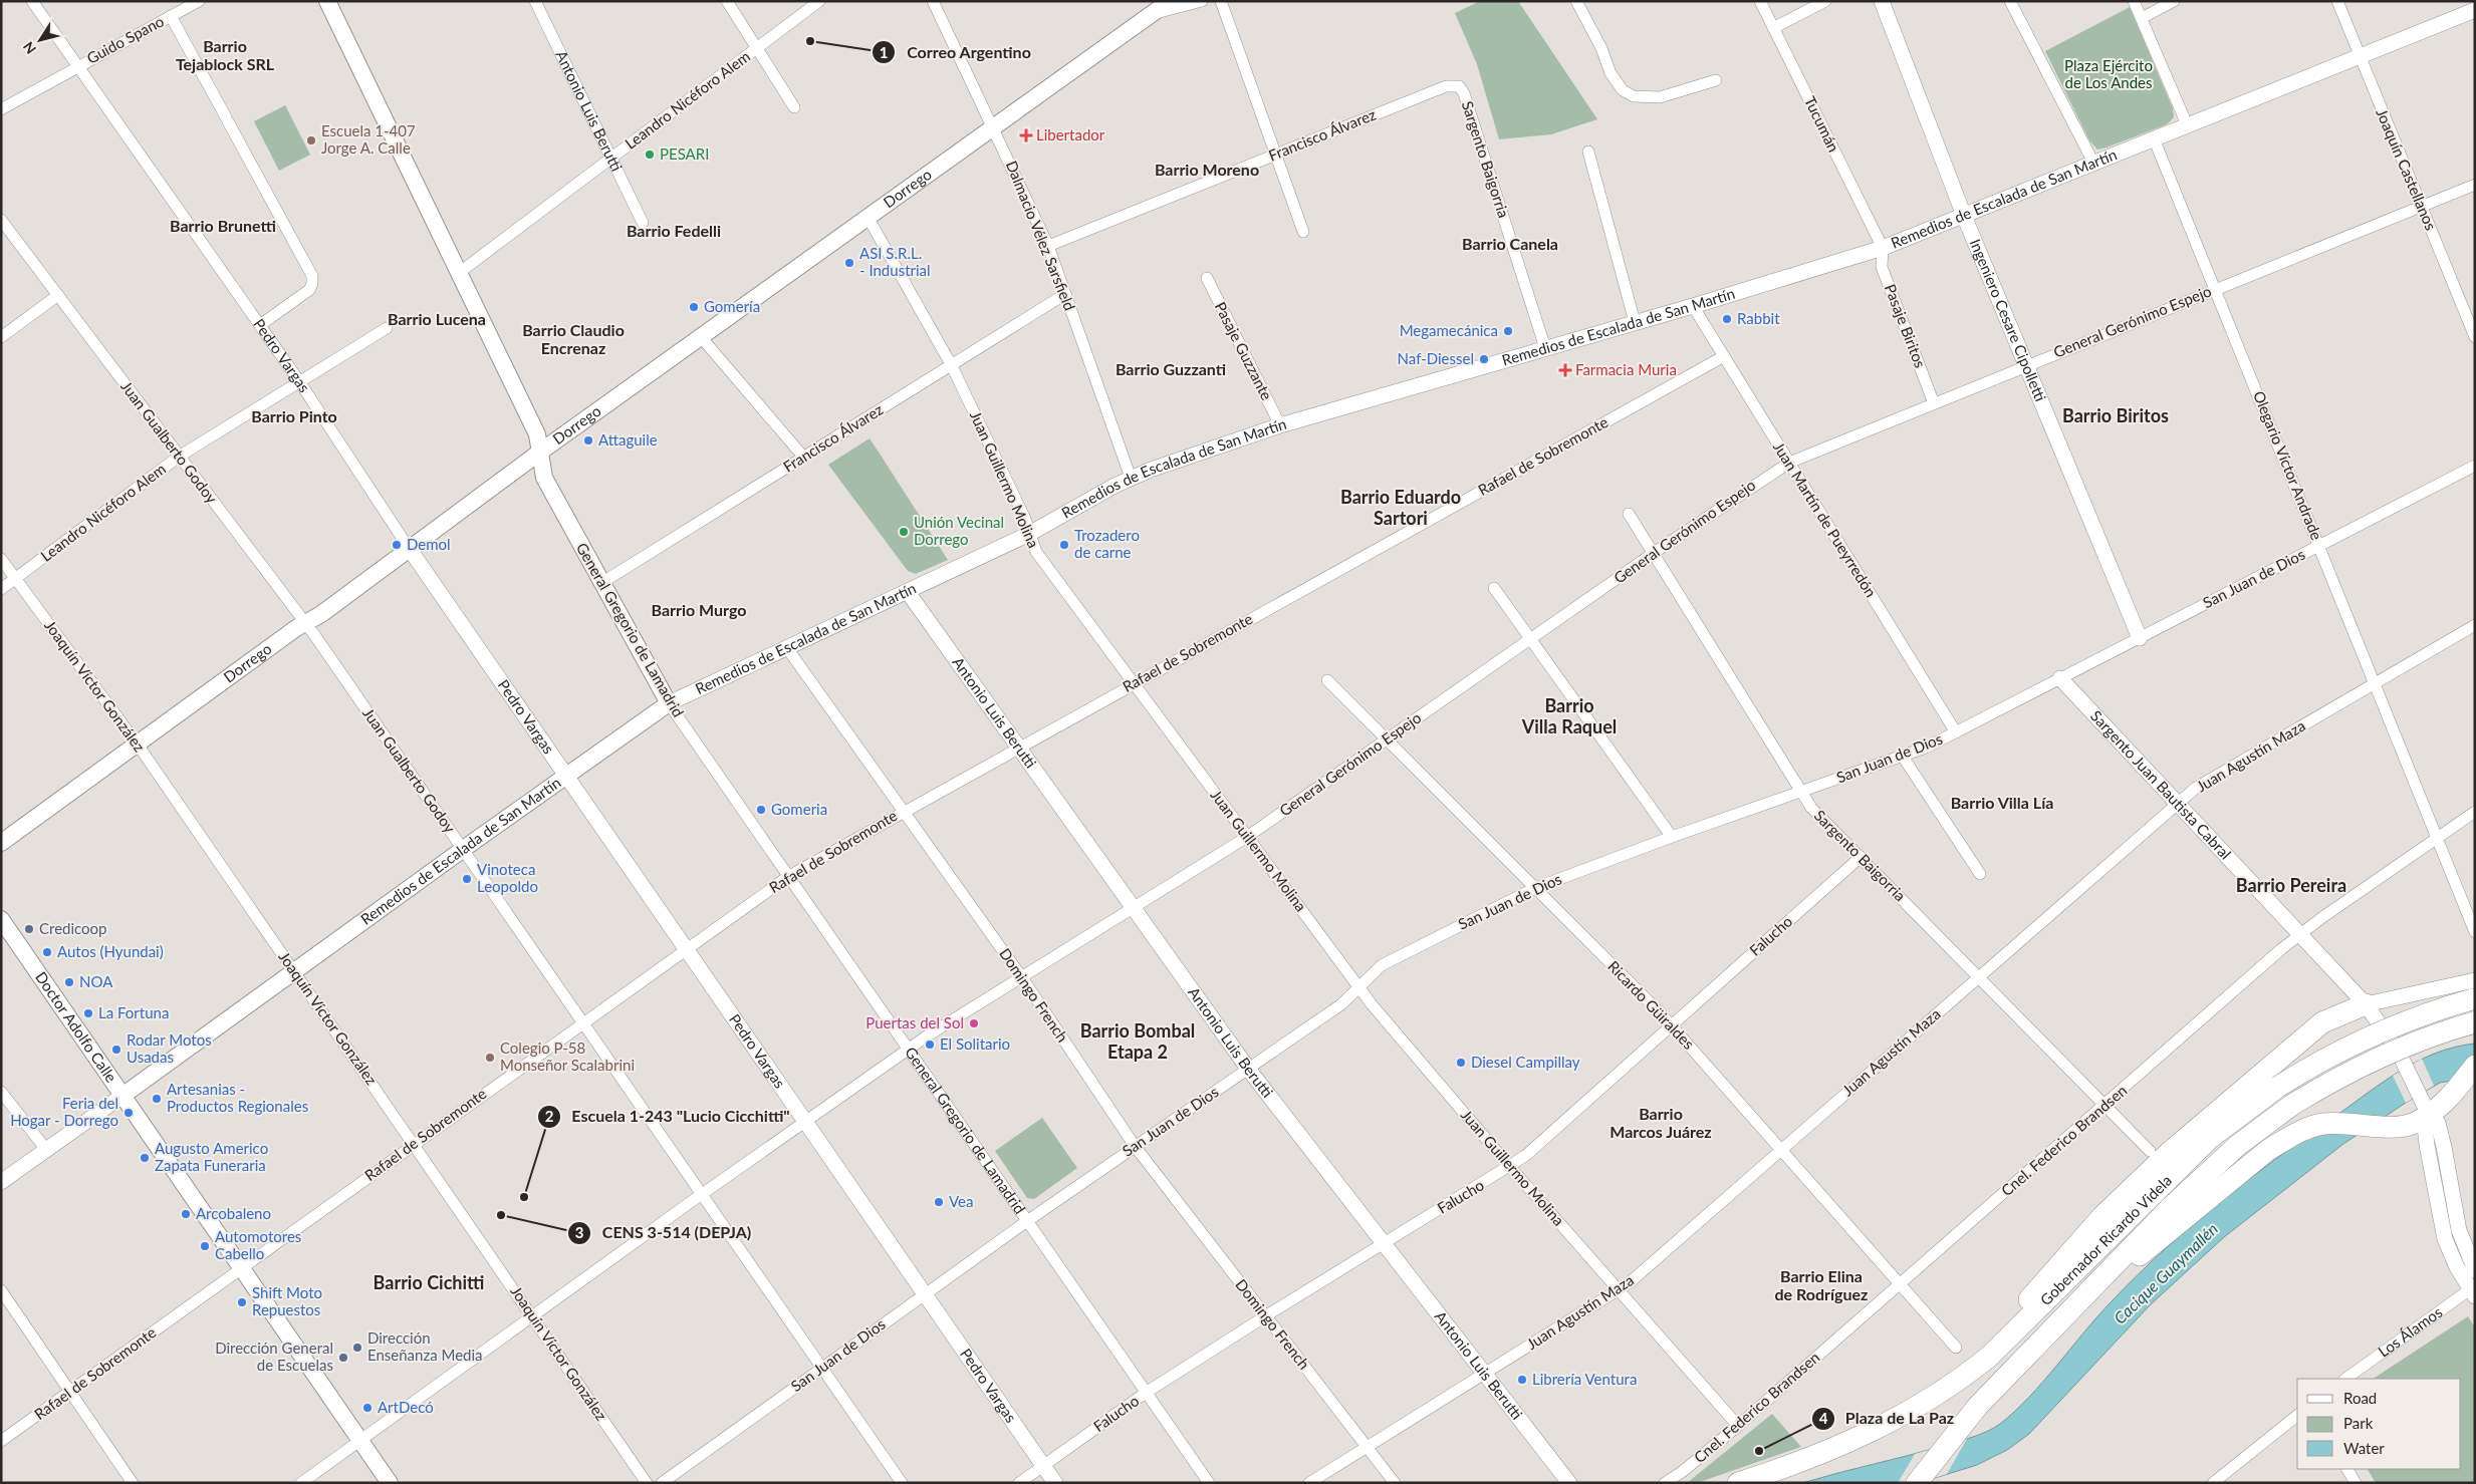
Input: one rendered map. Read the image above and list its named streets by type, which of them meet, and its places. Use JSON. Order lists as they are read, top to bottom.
{
  "streets": {
    "highway": ["Gobernador Ricardo Videla"],
    "main road": [
      "Dorrego",
      "Remedios de Escalada de San Martín",
      "General Gregorio de Lamadrid",
      "Doctor Adolfo Calle"
    ],
    "street": [
      "Guido Spano",
      "Leandro Nicéforo Alem",
      "Antonio Luis Berutti",
      "Tucumán",
      "Francisco Álvarez",
      "Sargento Baigorria",
      "Joaquín Castellanos",
      "Dalmacio Vélez Sarsfield",
      "Ingeniero Cesare Cipolletti",
      "General Gerónimo Espejo",
      "Pasaje Biritos",
      "Pasaje Guzzante",
      "Pedro Vargas",
      "Juan Gualberto Godoy",
      "Rafael de Sobremonte",
      "Olegario Víctor Andrade",
      "Juan Guillermo Molina",
      "Juan Martín de Pueyrredón",
      "San Juan de Dios",
      "Joaquín Víctor González",
      "Juan Agustín Maza",
      "Sargento Juan Bautista Cabral",
      "Falucho",
      "Domingo French",
      "Ricardo Güiraldes",
      "Cnel. Federico Brandsen",
      "Los Álamos"
    ]
  },
  "crossings": [
    ["Guido Spano", "Pedro Vargas"],
    ["Leandro Nicéforo Alem", "Antonio Luis Berutti"],
    ["Leandro Nicéforo Alem", "Pedro Vargas"],
    ["Leandro Nicéforo Alem", "Juan Gualberto Godoy"],
    ["Leandro Nicéforo Alem", "General Gregorio de Lamadrid"],
    ["Leandro Nicéforo Alem", "Joaquín Víctor González"],
    ["Antonio Luis Berutti", "Remedios de Escalada de San Martín"],
    ["Antonio Luis Berutti", "General Gerónimo Espejo"],
    ["Antonio Luis Berutti", "Rafael de Sobremonte"],
    ["Antonio Luis Berutti", "San Juan de Dios"],
    ["Antonio Luis Berutti", "Juan Agustín Maza"],
    ["Antonio Luis Berutti", "Falucho"],
    ["Tucumán", "Remedios de Escalada de San Martín"],
    ["Tucumán", "Pasaje Biritos"],
    ["Francisco Álvarez", "Sargento Baigorria"],
    ["Francisco Álvarez", "Dalmacio Vélez Sarsfield"],
    ["Francisco Álvarez", "Juan Guillermo Molina"],
    ["Francisco Álvarez", "General Gregorio de Lamadrid"],
    ["Sargento Baigorria", "Remedios de Escalada de San Martín"],
    ["Sargento Baigorria", "General Gerónimo Espejo"],
    ["Sargento Baigorria", "San Juan de Dios"],
    ["Sargento Baigorria", "Juan Agustín Maza"],
    ["Sargento Baigorria", "Falucho"],
    ["Sargento Baigorria", "Cnel. Federico Brandsen"],
    ["Joaquín Castellanos", "Remedios de Escalada de San Martín"],
    ["Joaquín Castellanos", "General Gerónimo Espejo"],
    ["Dorrego", "Dalmacio Vélez Sarsfield"],
    ["Dorrego", "Pedro Vargas"],
    ["Dorrego", "Juan Gualberto Godoy"],
    ["Dorrego", "Juan Guillermo Molina"],
    ["Dorrego", "General Gregorio de Lamadrid"],
    ["Dorrego", "Joaquín Víctor González"],
    ["Remedios de Escalada de San Martín", "Dalmacio Vélez Sarsfield"],
    ["Remedios de Escalada de San Martín", "Ingeniero Cesare Cipolletti"],
    ["Remedios de Escalada de San Martín", "Pasaje Biritos"],
    ["Remedios de Escalada de San Martín", "Pasaje Guzzante"],
    ["Remedios de Escalada de San Martín", "Pedro Vargas"],
    ["Remedios de Escalada de San Martín", "Juan Gualberto Godoy"],
    ["Remedios de Escalada de San Martín", "Olegario Víctor Andrade"],
    ["Remedios de Escalada de San Martín", "Juan Guillermo Molina"],
    ["Remedios de Escalada de San Martín", "Juan Martín de Pueyrredón"],
    ["Remedios de Escalada de San Martín", "General Gregorio de Lamadrid"],
    ["Remedios de Escalada de San Martín", "Joaquín Víctor González"],
    ["Remedios de Escalada de San Martín", "Domingo French"],
    ["Remedios de Escalada de San Martín", "Doctor Adolfo Calle"],
    ["Ingeniero Cesare Cipolletti", "General Gerónimo Espejo"],
    ["Ingeniero Cesare Cipolletti", "San Juan de Dios"],
    ["General Gerónimo Espejo", "Pasaje Biritos"],
    ["General Gerónimo Espejo", "Pedro Vargas"],
    ["General Gerónimo Espejo", "Juan Gualberto Godoy"],
    ["General Gerónimo Espejo", "Olegario Víctor Andrade"],
    ["General Gerónimo Espejo", "Juan Guillermo Molina"],
    ["General Gerónimo Espejo", "Juan Martín de Pueyrredón"],
    ["General Gerónimo Espejo", "General Gregorio de Lamadrid"],
    ["General Gerónimo Espejo", "Joaquín Víctor González"],
    ["General Gerónimo Espejo", "Domingo French"],
    ["General Gerónimo Espejo", "Ricardo Güiraldes"],
    ["General Gerónimo Espejo", "Doctor Adolfo Calle"],
    ["Pedro Vargas", "Rafael de Sobremonte"],
    ["Pedro Vargas", "San Juan de Dios"],
    ["Pedro Vargas", "Falucho"],
    ["Juan Gualberto Godoy", "Rafael de Sobremonte"],
    ["Juan Gualberto Godoy", "San Juan de Dios"],
    ["Rafael de Sobremonte", "Juan Guillermo Molina"],
    ["Rafael de Sobremonte", "Juan Martín de Pueyrredón"],
    ["Rafael de Sobremonte", "General Gregorio de Lamadrid"],
    ["Rafael de Sobremonte", "Joaquín Víctor González"],
    ["Rafael de Sobremonte", "Domingo French"],
    ["Rafael de Sobremonte", "Doctor Adolfo Calle"],
    ["Olegario Víctor Andrade", "San Juan de Dios"],
    ["Olegario Víctor Andrade", "Juan Agustín Maza"],
    ["Olegario Víctor Andrade", "Cnel. Federico Brandsen"],
    ["Juan Guillermo Molina", "San Juan de Dios"],
    ["Juan Guillermo Molina", "Juan Agustín Maza"],
    ["Juan Guillermo Molina", "Falucho"],
    ["Juan Guillermo Molina", "Cnel. Federico Brandsen"],
    ["Juan Martín de Pueyrredón", "San Juan de Dios"],
    ["San Juan de Dios", "General Gregorio de Lamadrid"],
    ["San Juan de Dios", "Sargento Juan Bautista Cabral"],
    ["San Juan de Dios", "Domingo French"],
    ["San Juan de Dios", "Ricardo Güiraldes"],
    ["General Gregorio de Lamadrid", "Falucho"],
    ["Juan Agustín Maza", "Sargento Juan Bautista Cabral"],
    ["Juan Agustín Maza", "Domingo French"],
    ["Juan Agustín Maza", "Ricardo Güiraldes"],
    ["Sargento Juan Bautista Cabral", "Cnel. Federico Brandsen"],
    ["Falucho", "Domingo French"],
    ["Falucho", "Ricardo Güiraldes"],
    ["Ricardo Güiraldes", "Cnel. Federico Brandsen"]
  ],
  "districts": [
    "Barrio Tejablock SRL",
    "Barrio Moreno",
    "Barrio Brunetti",
    "Barrio Fedelli",
    "Barrio Canela",
    "Barrio Lucena",
    "Barrio Claudio Encrenaz",
    "Barrio Guzzanti",
    "Barrio Pinto",
    "Barrio Biritos",
    "Barrio Eduardo Sartori",
    "Barrio Murgo",
    "Barrio Villa Raquel",
    "Barrio Villa Lía",
    "Barrio Pereira",
    "Barrio Bombal Etapa 2",
    "Barrio Marcos Juárez",
    "Barrio Elina de Rodríguez",
    "Barrio Cichitti"
  ],
  "water": ["Cacique Guaymallén"],
  "parks": ["Plaza Ejército de Los Andes"],
  "places": {
    "other": [
      "Correo Argentino",
      "Escuela 1-407 Jorge A. Calle",
      "PESARI",
      "ASI S.R.L. - Industrial",
      "Gomería",
      "Rabbit",
      "Megamecánica",
      "Naf-Diessel",
      "Attaguile",
      "Unión Vecinal Dorrego",
      "Demol",
      "Trozadero de carne",
      "Gomeria",
      "Vinoteca Leopoldo",
      "Credicoop",
      "Autos (Hyundai)",
      "NOA",
      "La Fortuna",
      "Puertas del Sol",
      "El Solitario",
      "Rodar Motos Usadas",
      "Colegio P-58 Monseñor Scalabrini",
      "Diesel Campillay",
      "Artesanias - Productos Regionales",
      "Feria del Hogar - Dorrego",
      "Augusto Americo Zapata Funeraria",
      "Escuela 1-243 \"Lucio Cicchitti\"",
      "Vea",
      "Arcobaleno",
      "CENS 3-514 (DEPJA)",
      "Automotores Cabello",
      "Shift Moto Repuestos",
      "Dirección Enseñanza Media",
      "Dirección General de Escuelas",
      "Librería Ventura",
      "ArtDecó",
      "Plaza de La Paz"
    ],
    "health": ["Libertador", "Farmacia Muria"]
  },
  "legend": ["Road", "Park", "Water"],
  "north": "bottom left"
}
